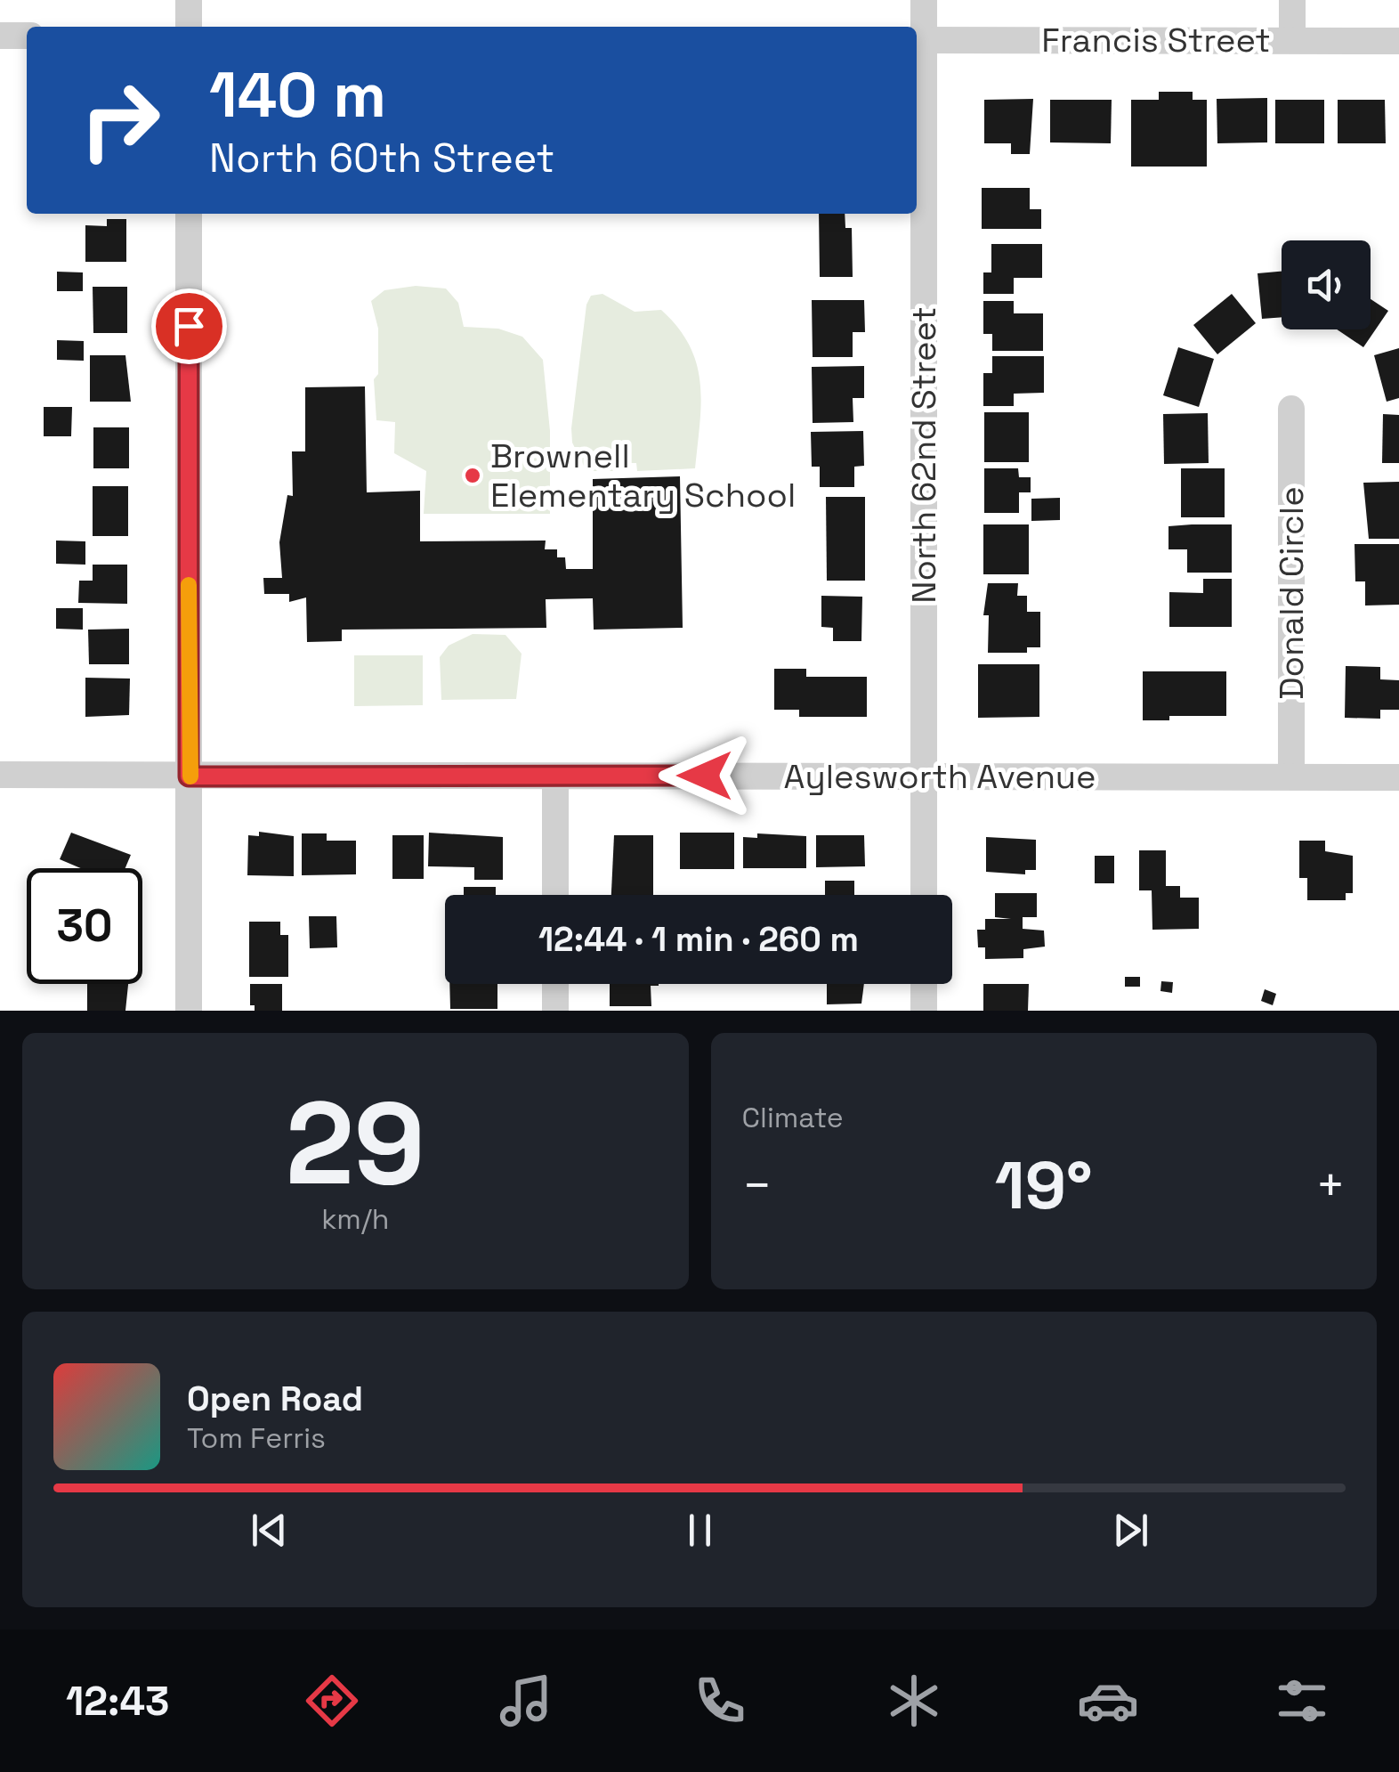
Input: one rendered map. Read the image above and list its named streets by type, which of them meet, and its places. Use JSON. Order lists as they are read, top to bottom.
{
  "streets": {
    "street": [
      "Francis Street",
      "North 62nd Street",
      "Donald Circle",
      "Aylesworth Avenue"
    ]
  },
  "crossings": [
    ["Francis Street", "North 62nd Street"],
    ["North 62nd Street", "Aylesworth Avenue"],
    ["Donald Circle", "Aylesworth Avenue"]
  ],
  "places": ["Brownell Elementary School"],
  "page": {
    "turn": ["140 m", "North 60th Street"],
    "limit": "30",
    "trip": "12:44 · 1 min · 260 m",
    "tile": [
      ["29", "km/h"],
      "Climate"
    ],
    "heat": ["−", "19°", "+"],
    "song": ["Open Road", "Tom Ferris"],
    "tabs": "12:43"
  }
}
